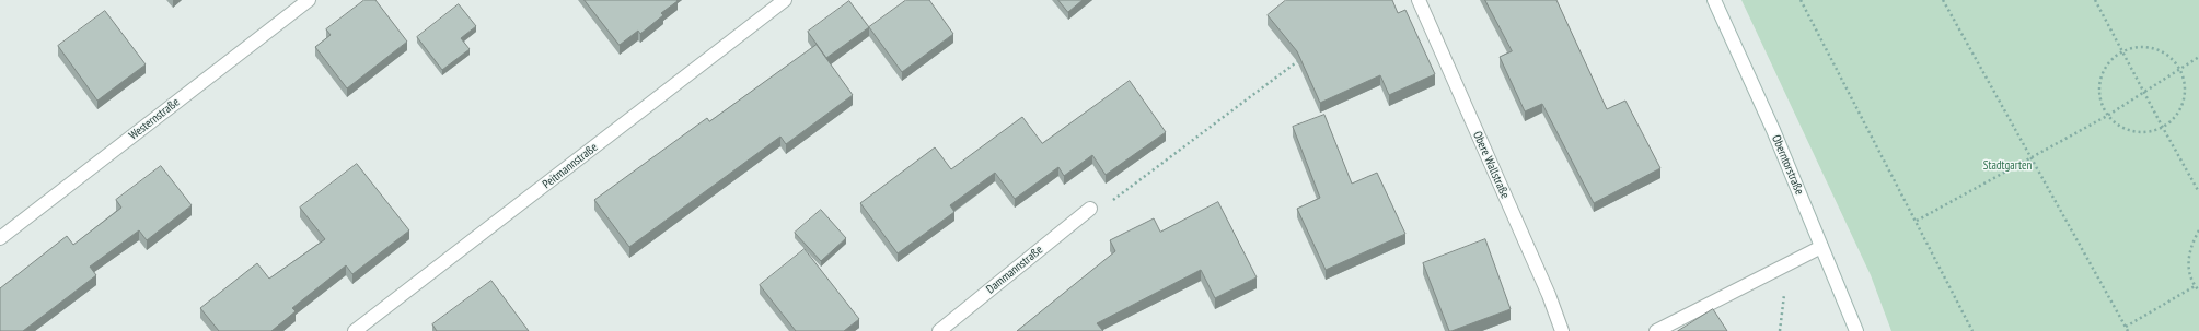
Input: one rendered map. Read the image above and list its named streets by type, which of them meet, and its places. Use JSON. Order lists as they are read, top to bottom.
{
  "streets": {
    "street": [
      "Westernstraße",
      "Obere Wallstraße",
      "Oberntorstraße",
      "Peitmannstraße",
      "Dammannstraße"
    ]
  },
  "parks": ["Stadtgarten"]
}
